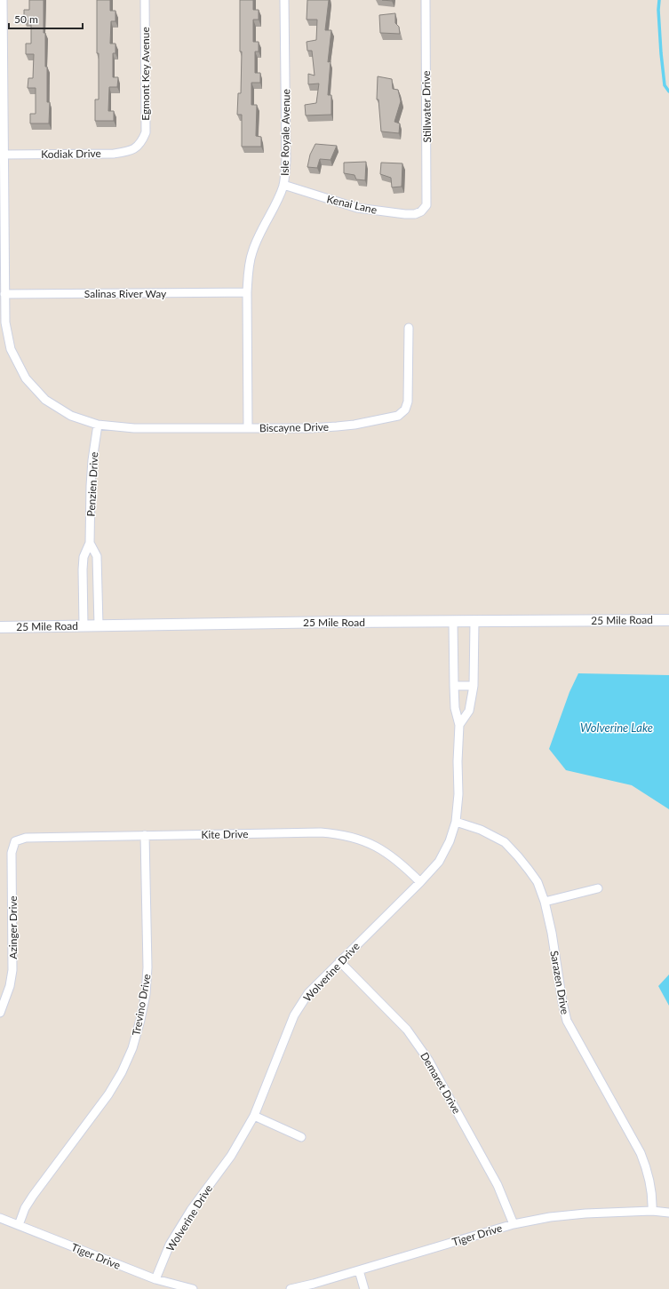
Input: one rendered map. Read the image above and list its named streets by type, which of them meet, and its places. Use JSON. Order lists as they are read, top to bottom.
{
  "streets": {
    "street": [
      "Egmont Key Avenue",
      "Stillwater Drive",
      "Isle Royale Avenue",
      "Kodiak Drive",
      "Kenai Lane",
      "Salinas River Way",
      "Biscayne Drive",
      "Penzien Drive",
      "25 Mile Road",
      "Kite Drive",
      "Azinger Drive",
      "Wolverine Drive",
      "Sarazen Drive",
      "Trevino Drive",
      "Demaret Drive",
      "Tiger Drive"
    ]
  },
  "crossings": [
    ["Egmont Key Avenue", "Kodiak Drive"],
    ["Stillwater Drive", "Kenai Lane"],
    ["Isle Royale Avenue", "Kenai Lane"],
    ["Isle Royale Avenue", "Salinas River Way"],
    ["Isle Royale Avenue", "Biscayne Drive"],
    ["Kodiak Drive", "Biscayne Drive"],
    ["Salinas River Way", "Biscayne Drive"],
    ["Biscayne Drive", "Penzien Drive"],
    ["Penzien Drive", "25 Mile Road"],
    ["25 Mile Road", "Wolverine Drive"],
    ["Kite Drive", "Azinger Drive"],
    ["Kite Drive", "Wolverine Drive"],
    ["Kite Drive", "Trevino Drive"],
    ["Wolverine Drive", "Sarazen Drive"],
    ["Wolverine Drive", "Demaret Drive"],
    ["Wolverine Drive", "Tiger Drive"],
    ["Sarazen Drive", "Tiger Drive"],
    ["Trevino Drive", "Tiger Drive"],
    ["Demaret Drive", "Tiger Drive"]
  ],
  "water": ["Wolverine Lake"],
  "scale_bar": "50 m"
}
